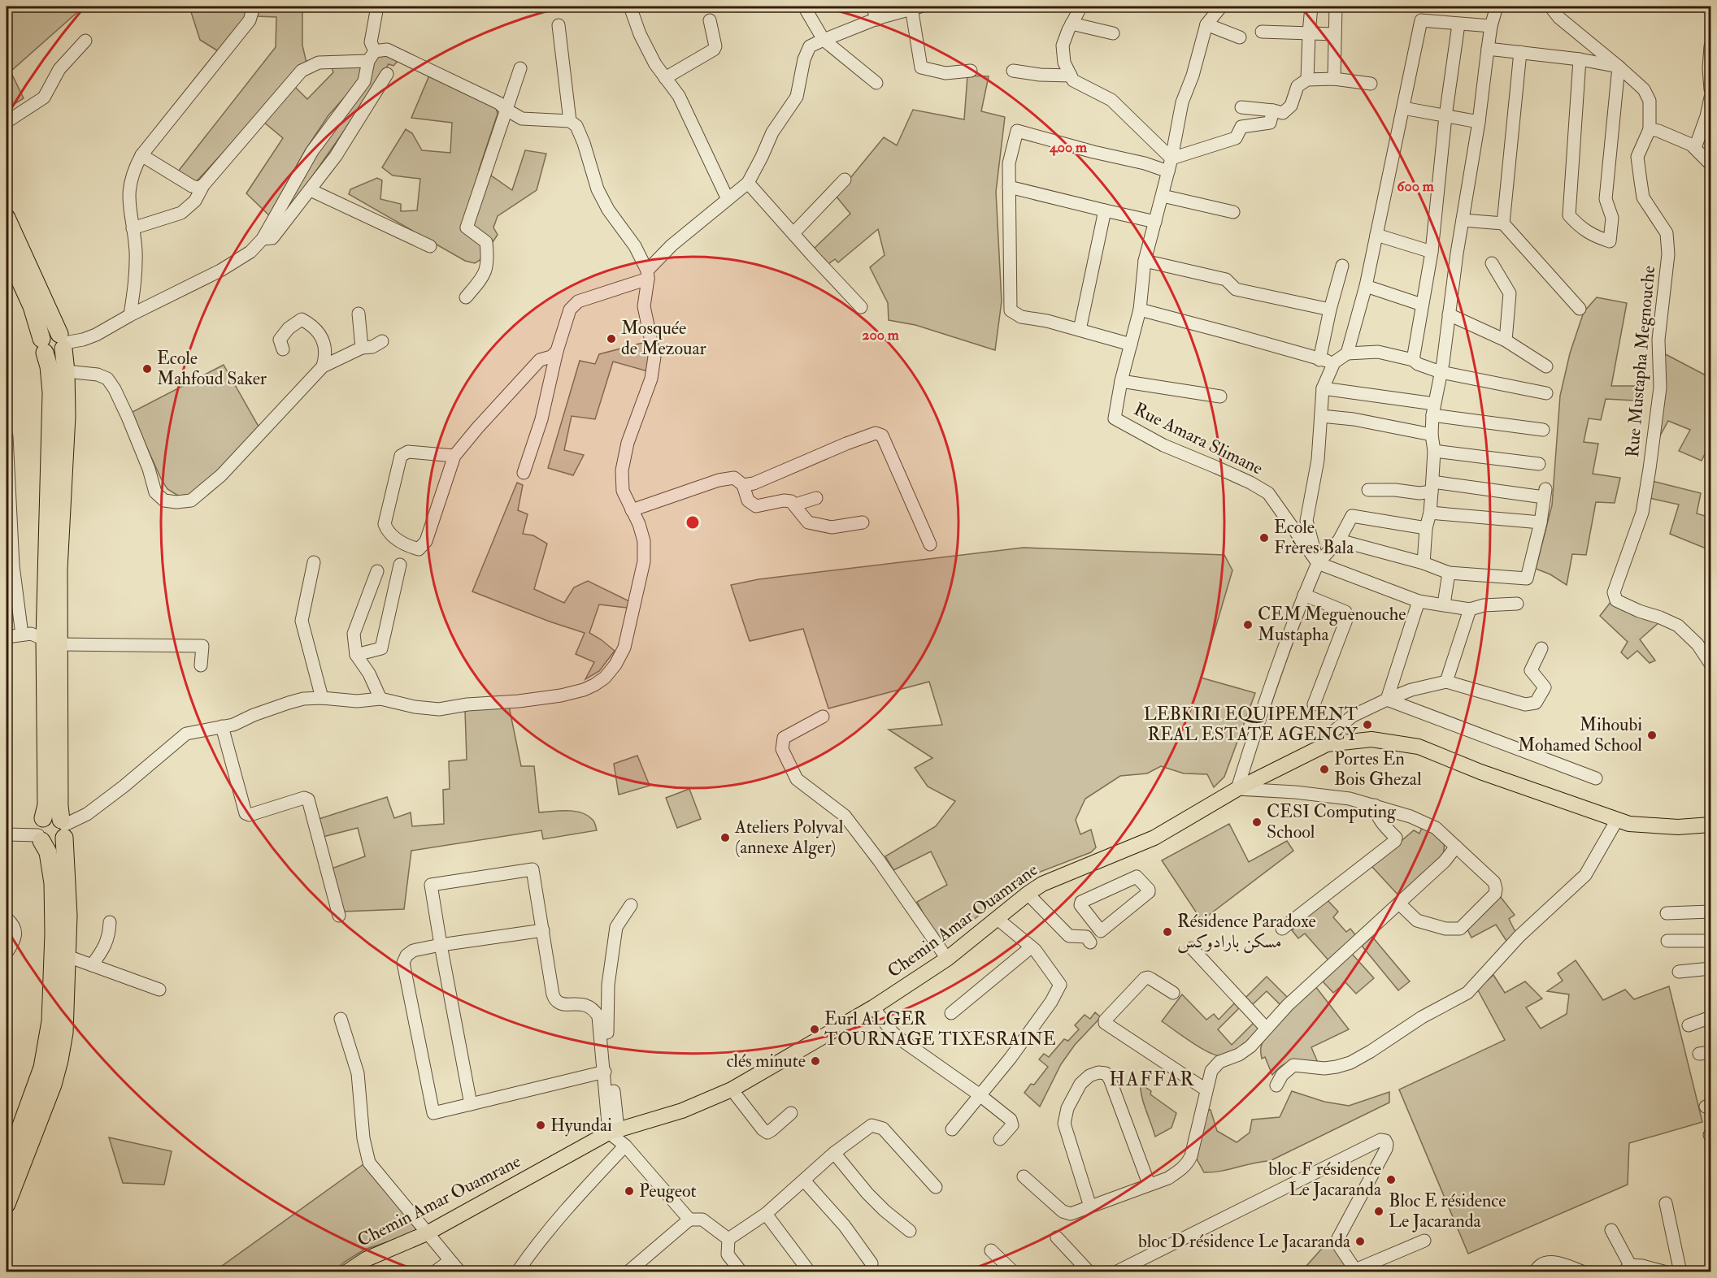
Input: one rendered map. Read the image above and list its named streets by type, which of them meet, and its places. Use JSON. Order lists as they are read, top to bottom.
{
  "streets": {
    "main road": ["Chemin Amar Ouamrane"],
    "street": ["Rue Mustapha Megnouche", "Rue Amara Slimane"]
  },
  "districts": ["HAFFAR"],
  "places": [
    "Mosquée de Mezouar",
    "Ecole Mahfoud Saker",
    "Ecole Frères Bala",
    "CEM Meguenouche Mustapha",
    "LEBKIRI EQUIPEMENT REAL ESTATE AGENCY",
    "Mihoubi Mohamed School",
    "Portes En Bois Ghezal",
    "CESI Computing School",
    "Ateliers Polyval (annexe Alger)",
    "Résidence Paradoxe مسكن بارادوكس",
    "Eurl ALGER TOURNAGE TIXESRAINE",
    "clés minute",
    "Hyundai",
    "bloc F résidence Le Jacaranda",
    "Peugeot",
    "Bloc E résidence Le Jacaranda",
    "bloc D résidence Le Jacaranda"
  ],
  "rings": ["400 m", "600 m", "200 m"]
}
